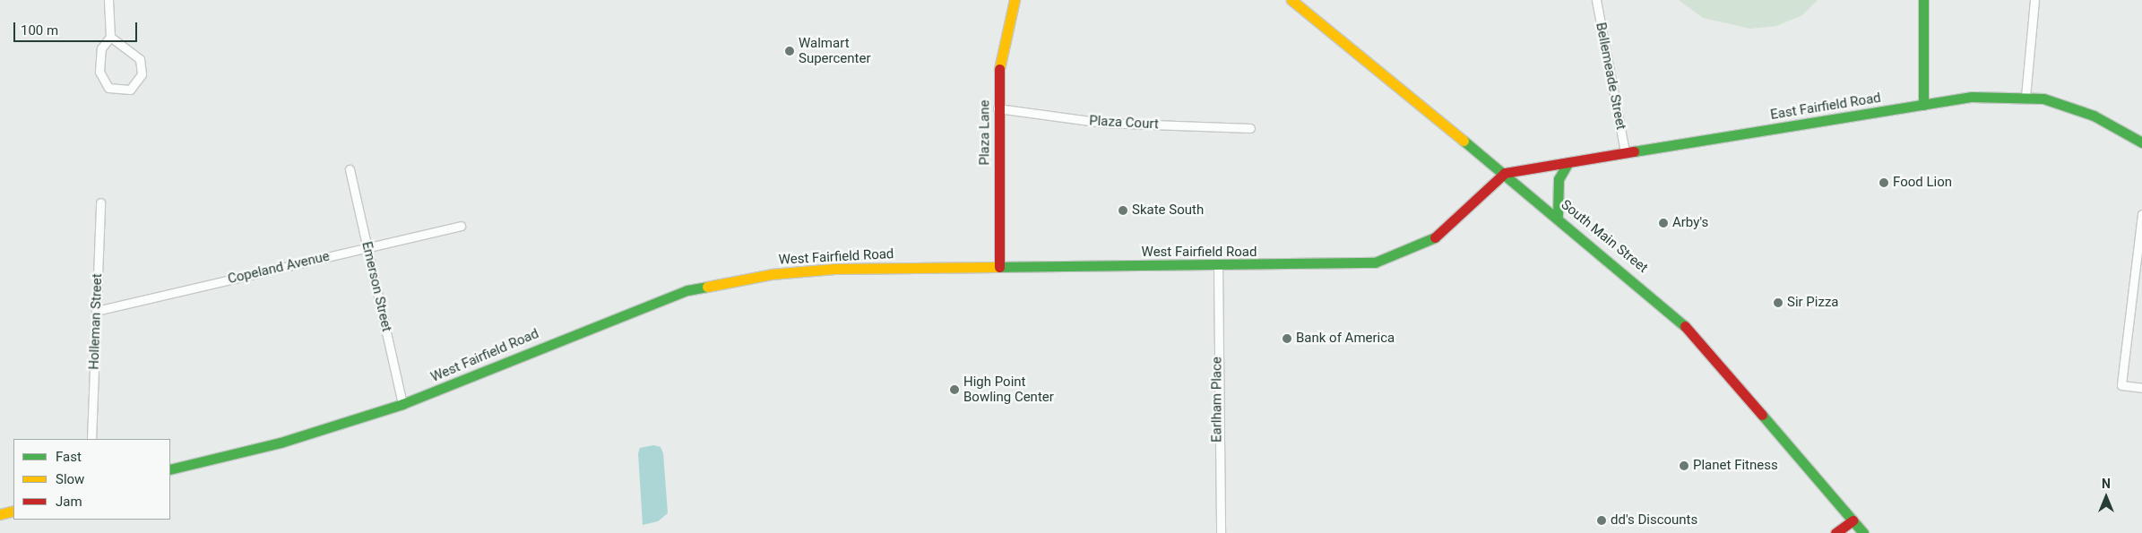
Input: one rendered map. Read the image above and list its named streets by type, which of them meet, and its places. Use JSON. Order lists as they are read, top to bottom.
{
  "streets": {
    "main road": [
      "East Fairfield Road",
      "Plaza Lane",
      "South Main Street",
      "West Fairfield Road"
    ],
    "street": [
      "Bellemeade Street",
      "Plaza Court",
      "Copeland Avenue",
      "Emerson Street",
      "Holleman Street",
      "Earlham Place"
    ]
  },
  "crossings": [
    ["Bellemeade Street", "East Fairfield Road"],
    ["East Fairfield Road", "South Main Street"],
    ["East Fairfield Road", "West Fairfield Road"],
    ["Plaza Court", "Plaza Lane"],
    ["Plaza Lane", "West Fairfield Road"],
    ["South Main Street", "West Fairfield Road"],
    ["West Fairfield Road", "Emerson Street"],
    ["West Fairfield Road", "Earlham Place"],
    ["Copeland Avenue", "Emerson Street"],
    ["Copeland Avenue", "Holleman Street"]
  ],
  "places": [
    "Walmart Supercenter",
    "Food Lion",
    "Skate South",
    "Arby's",
    "Sir Pizza",
    "Bank of America",
    "High Point Bowling Center",
    "Planet Fitness",
    "dd's Discounts"
  ],
  "legend": ["Fast", "Slow", "Jam"],
  "scale_bar": "100 m",
  "north": "top"
}
